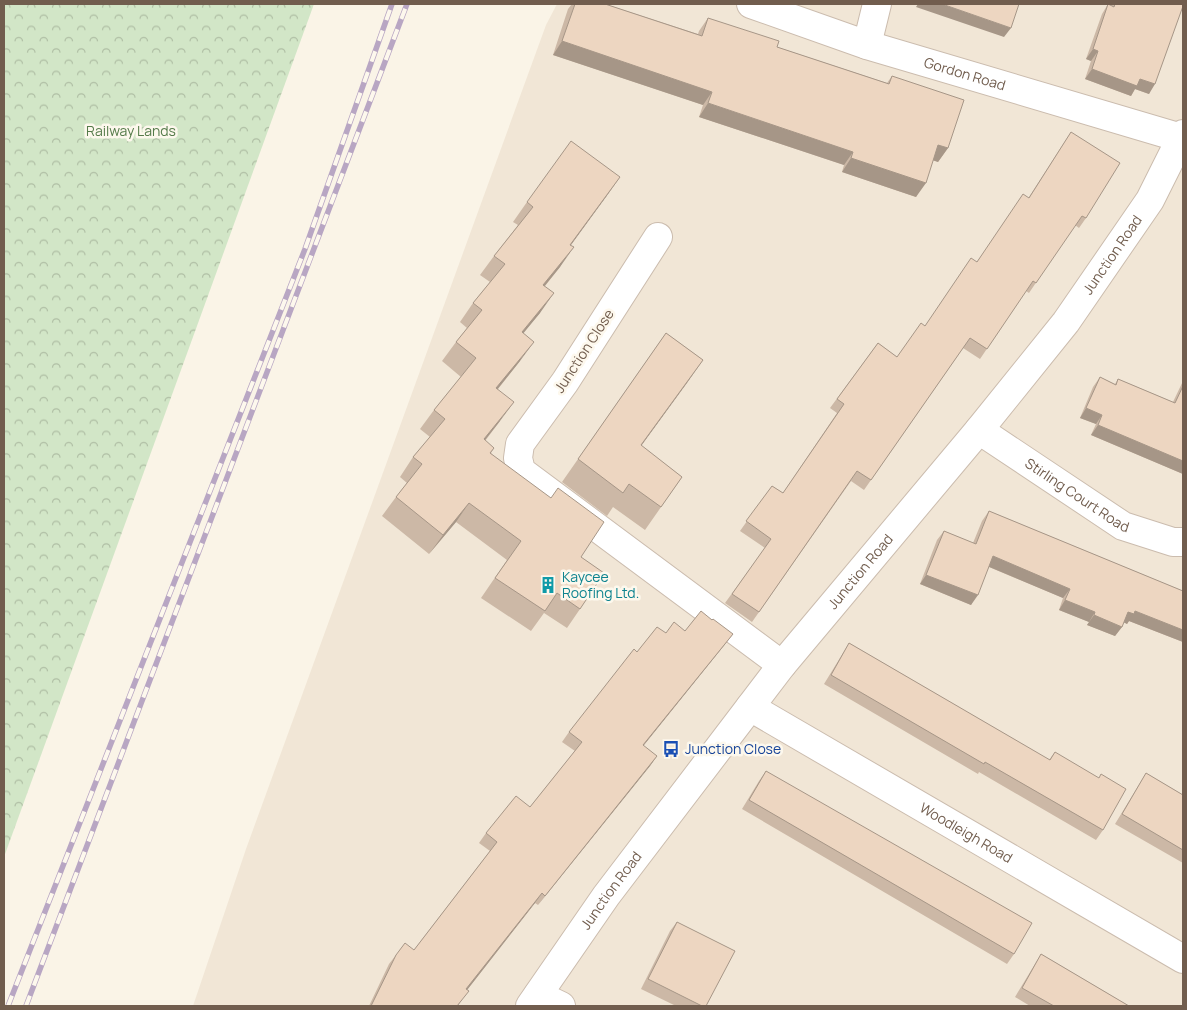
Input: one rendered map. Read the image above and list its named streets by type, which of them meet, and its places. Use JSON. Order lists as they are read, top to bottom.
{
  "streets": {
    "street": [
      "Gordon Road",
      "Junction Road",
      "Junction Close",
      "Stirling Court Road",
      "Woodleigh Road"
    ]
  },
  "crossings": [
    ["Gordon Road", "Junction Road"],
    ["Junction Road", "Junction Close"],
    ["Junction Road", "Stirling Court Road"],
    ["Junction Road", "Woodleigh Road"]
  ],
  "parks": ["Railway Lands"],
  "places": {
    "building": ["Kaycee Roofing Ltd."],
    "bus stop": ["Junction Close"]
  }
}
